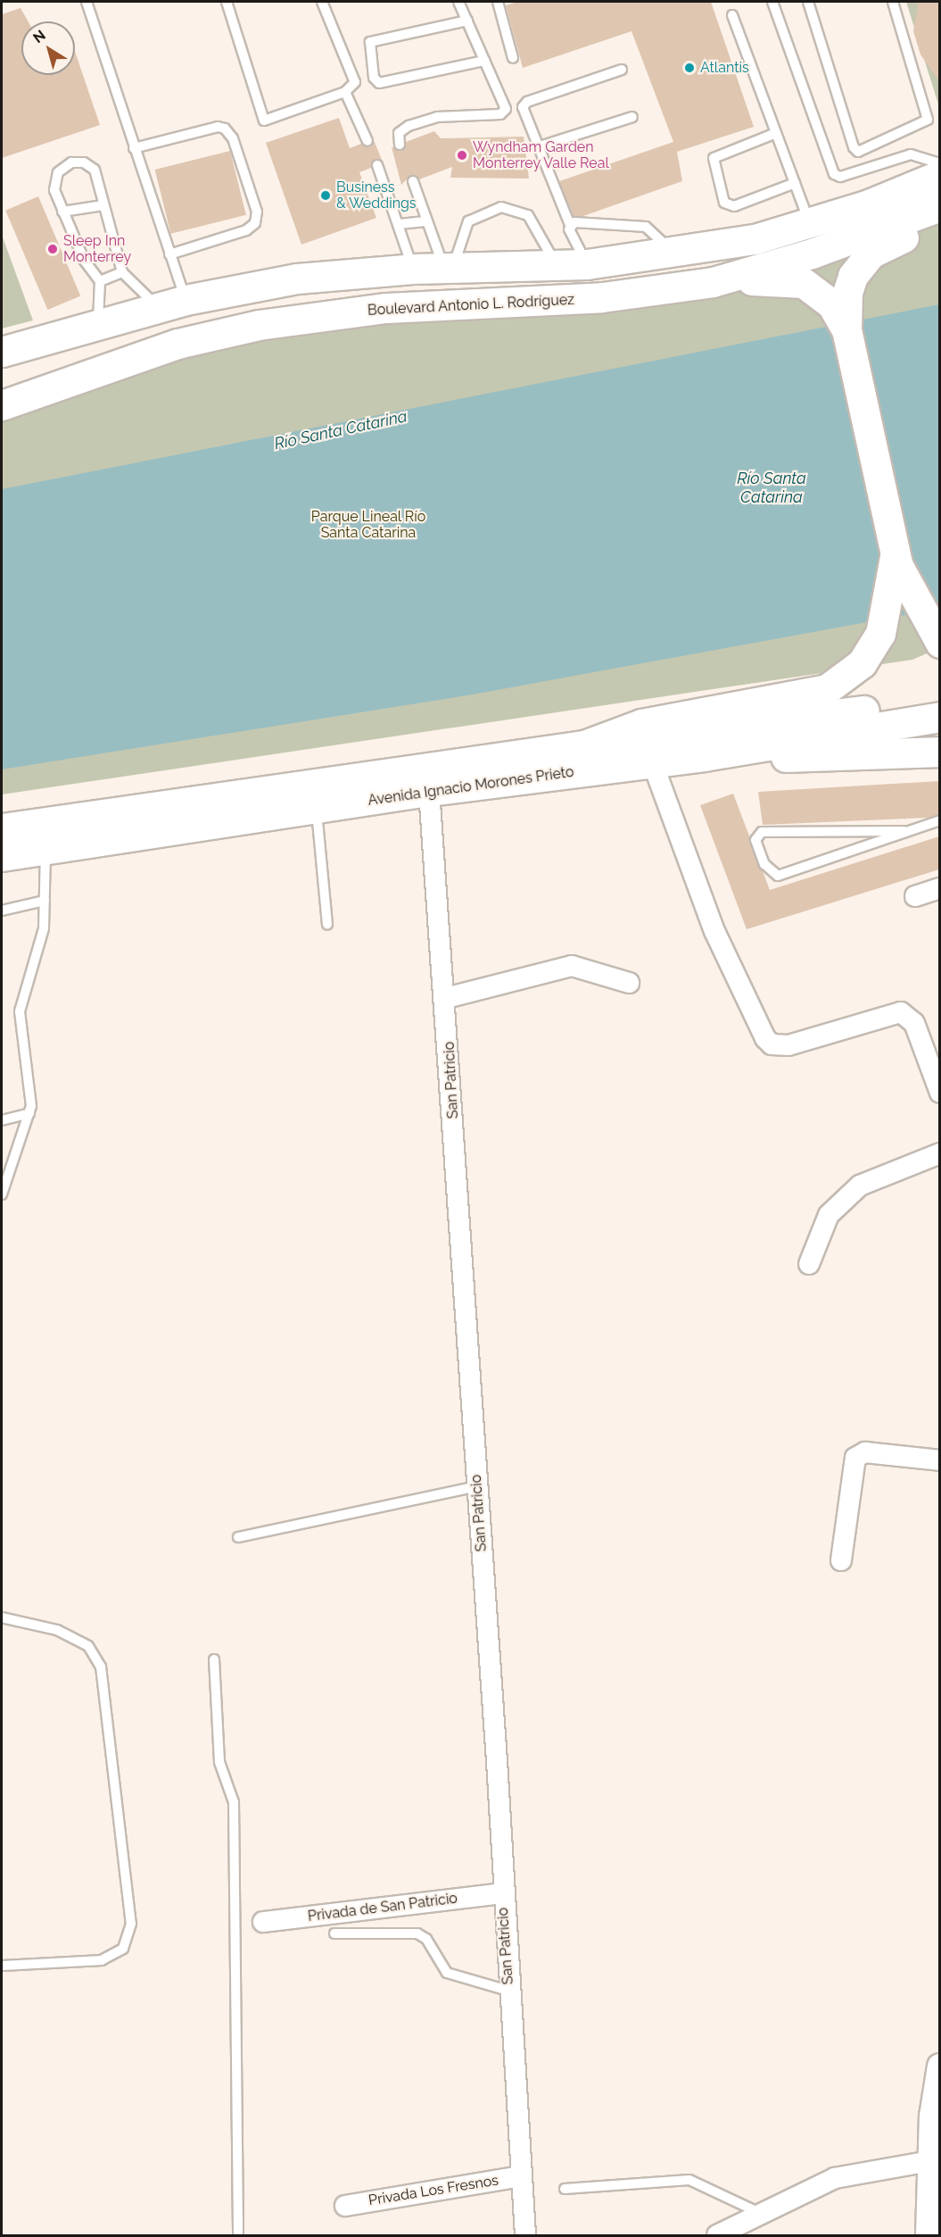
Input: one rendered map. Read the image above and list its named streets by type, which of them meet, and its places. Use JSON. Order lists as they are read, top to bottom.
{
  "streets": {
    "main road": ["Boulevard Antonio L. Rodríguez", "Avenida Ignacio Morones Prieto"],
    "street": ["San Patricio", "Privada de San Patricio", "Privada Los Fresnos"]
  },
  "crossings": [
    ["Avenida Ignacio Morones Prieto", "San Patricio"],
    ["San Patricio", "Privada de San Patricio"],
    ["San Patricio", "Privada Los Fresnos"]
  ],
  "water": ["Río Santa Catarina"],
  "parks": ["Parque Lineal Río Santa Catarina"],
  "places": [
    "Atlantis",
    "Wyndham Garden Monterrey Valle Real",
    "Business & Weddings",
    "Sleep Inn Monterrey"
  ],
  "north": "top left"
}
